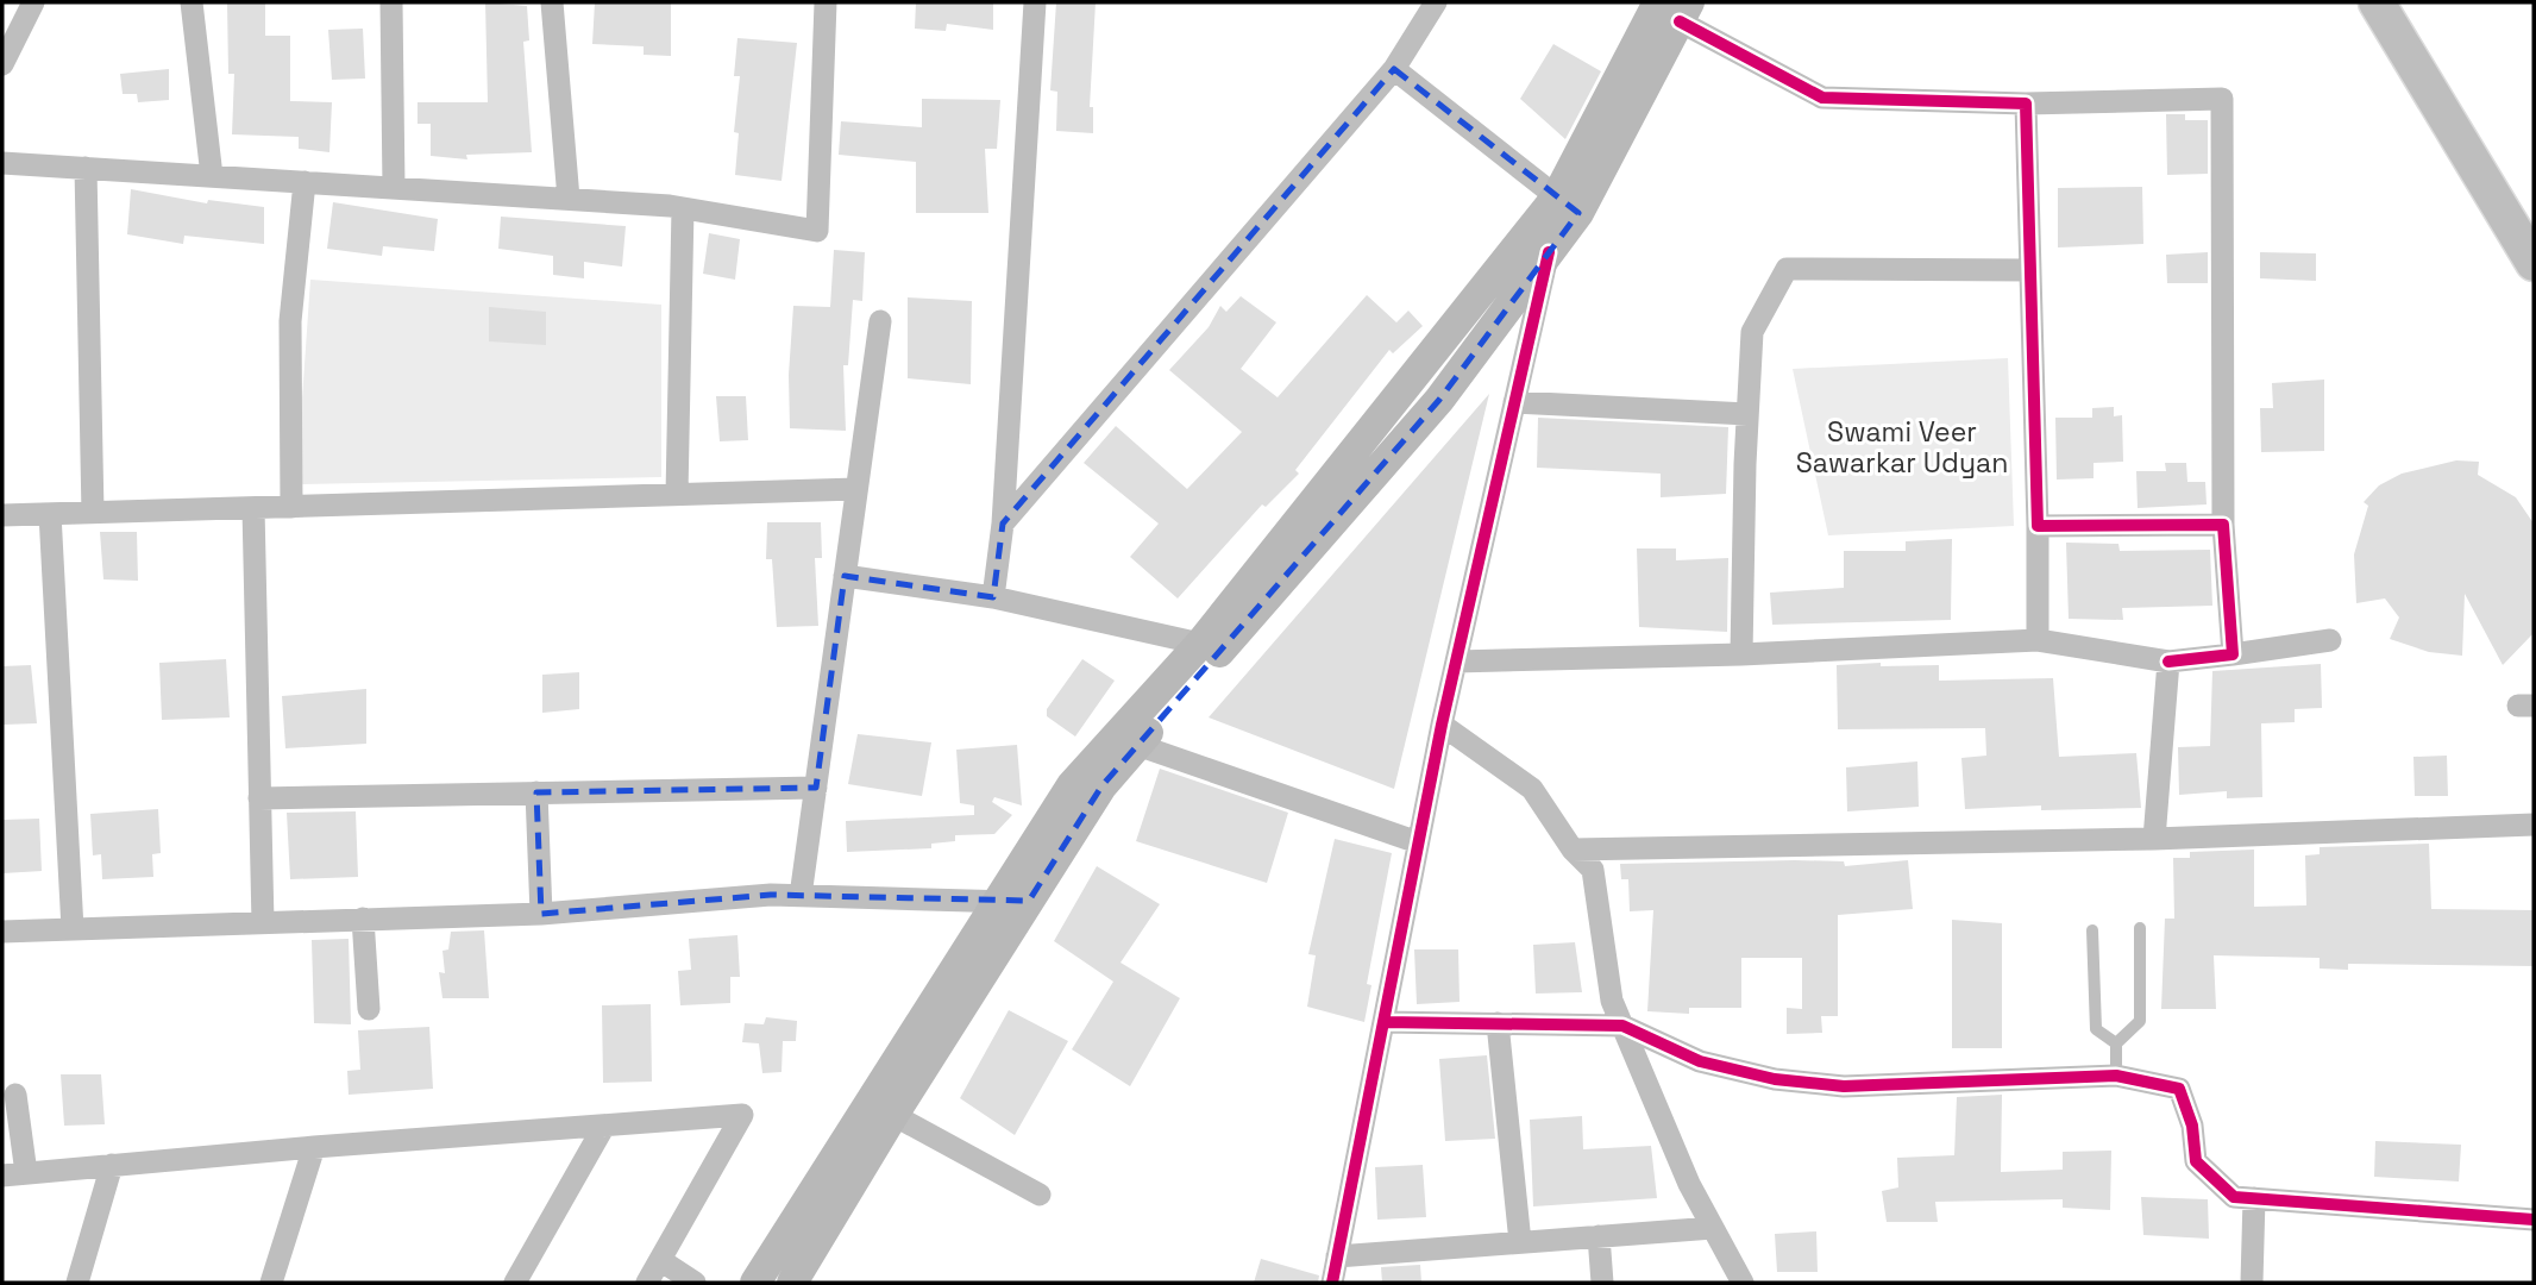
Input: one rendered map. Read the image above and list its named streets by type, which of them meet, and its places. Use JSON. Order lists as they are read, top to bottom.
{
  "parks": ["Swami Veer Sawarkar Udyan"]
}
